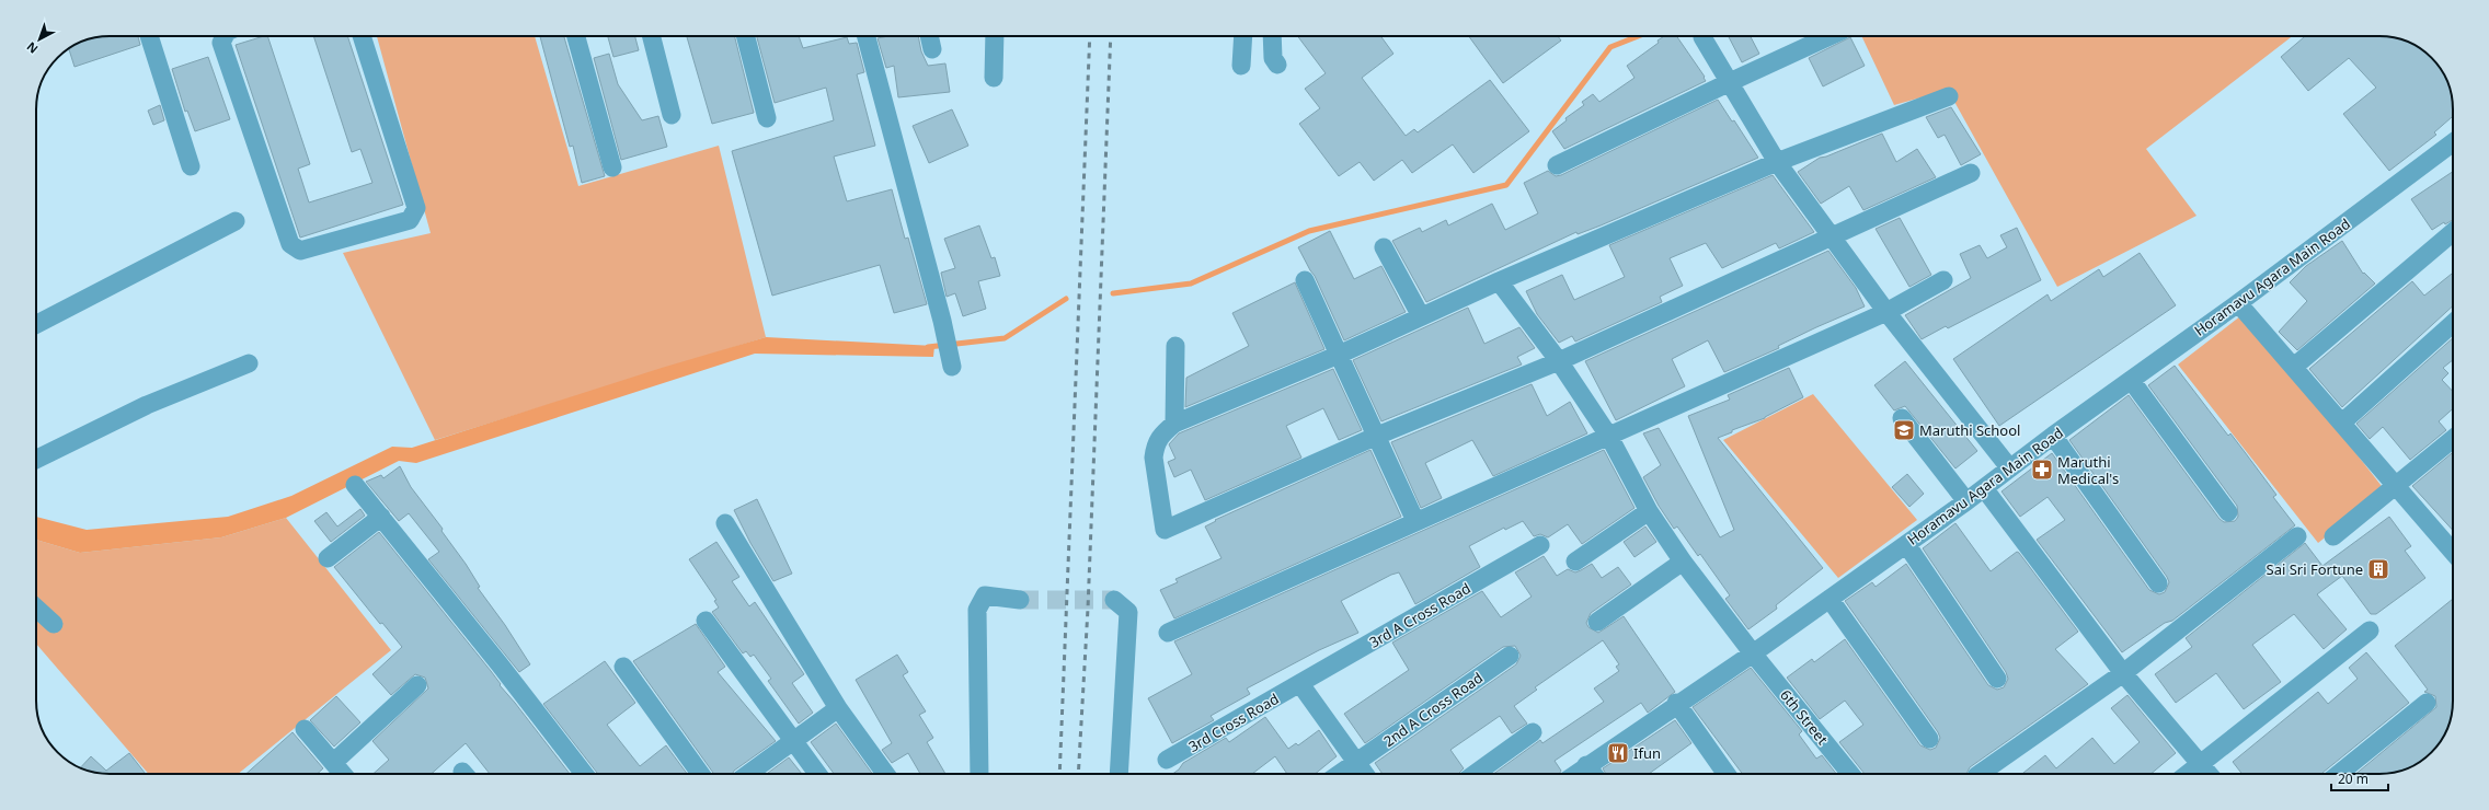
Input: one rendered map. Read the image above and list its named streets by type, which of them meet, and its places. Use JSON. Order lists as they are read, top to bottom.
{
  "streets": {
    "street": [
      "Horamavu Agara Main Road",
      "3rd A Cross Road",
      "2nd A Cross Road",
      "6th Street",
      "3rd Cross Road"
    ]
  },
  "crossings": [
    ["Horamavu Agara Main Road", "6th Street"],
    ["3rd A Cross Road", "3rd Cross Road"]
  ],
  "places": {
    "school or university": ["Maruthi School"],
    "pharmacy": ["Maruthi Medical's"],
    "building": ["Sai Sri Fortune"],
    "restaurant": ["Ifun"]
  },
  "scale_bar": "20 m",
  "north": "bottom left"
}
